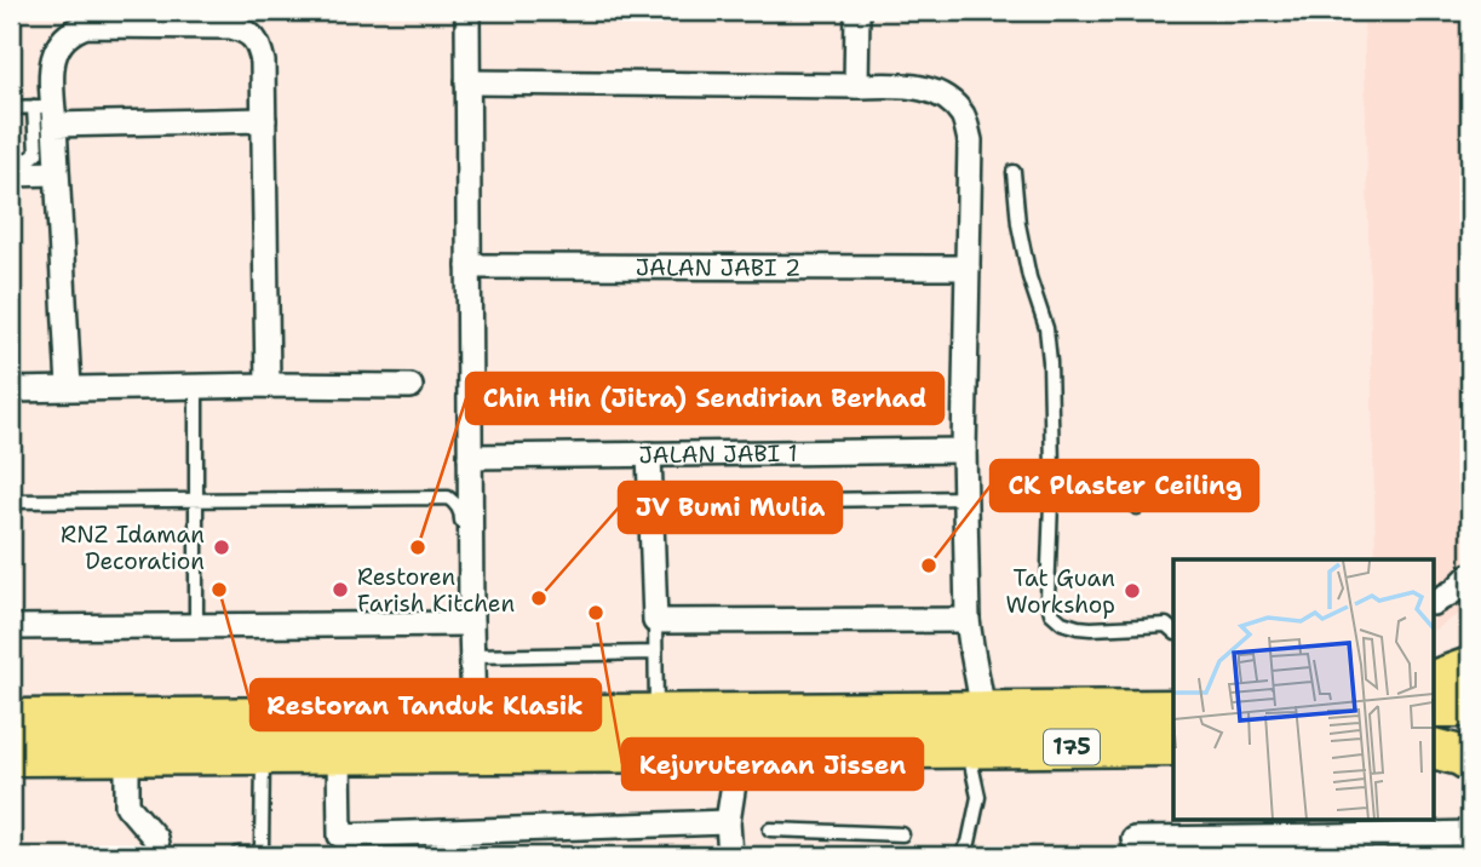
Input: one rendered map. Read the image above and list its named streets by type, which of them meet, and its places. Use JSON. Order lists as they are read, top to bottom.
{
  "streets": {
    "highway": ["175"],
    "street": ["JALAN JABI 2", "JALAN JABI 1"]
  },
  "places": [
    "RNZ Idaman Decoration",
    "Chin Hin (Jitra) Sendirian Berhad",
    "CK Plaster Ceiling",
    "Restoran Tanduk Klasik",
    "Restoren Farish Kitchen",
    "Tat Guan Workshop",
    "JV Bumi Mulia",
    "Kejuruteraan Jissen"
  ]
}
